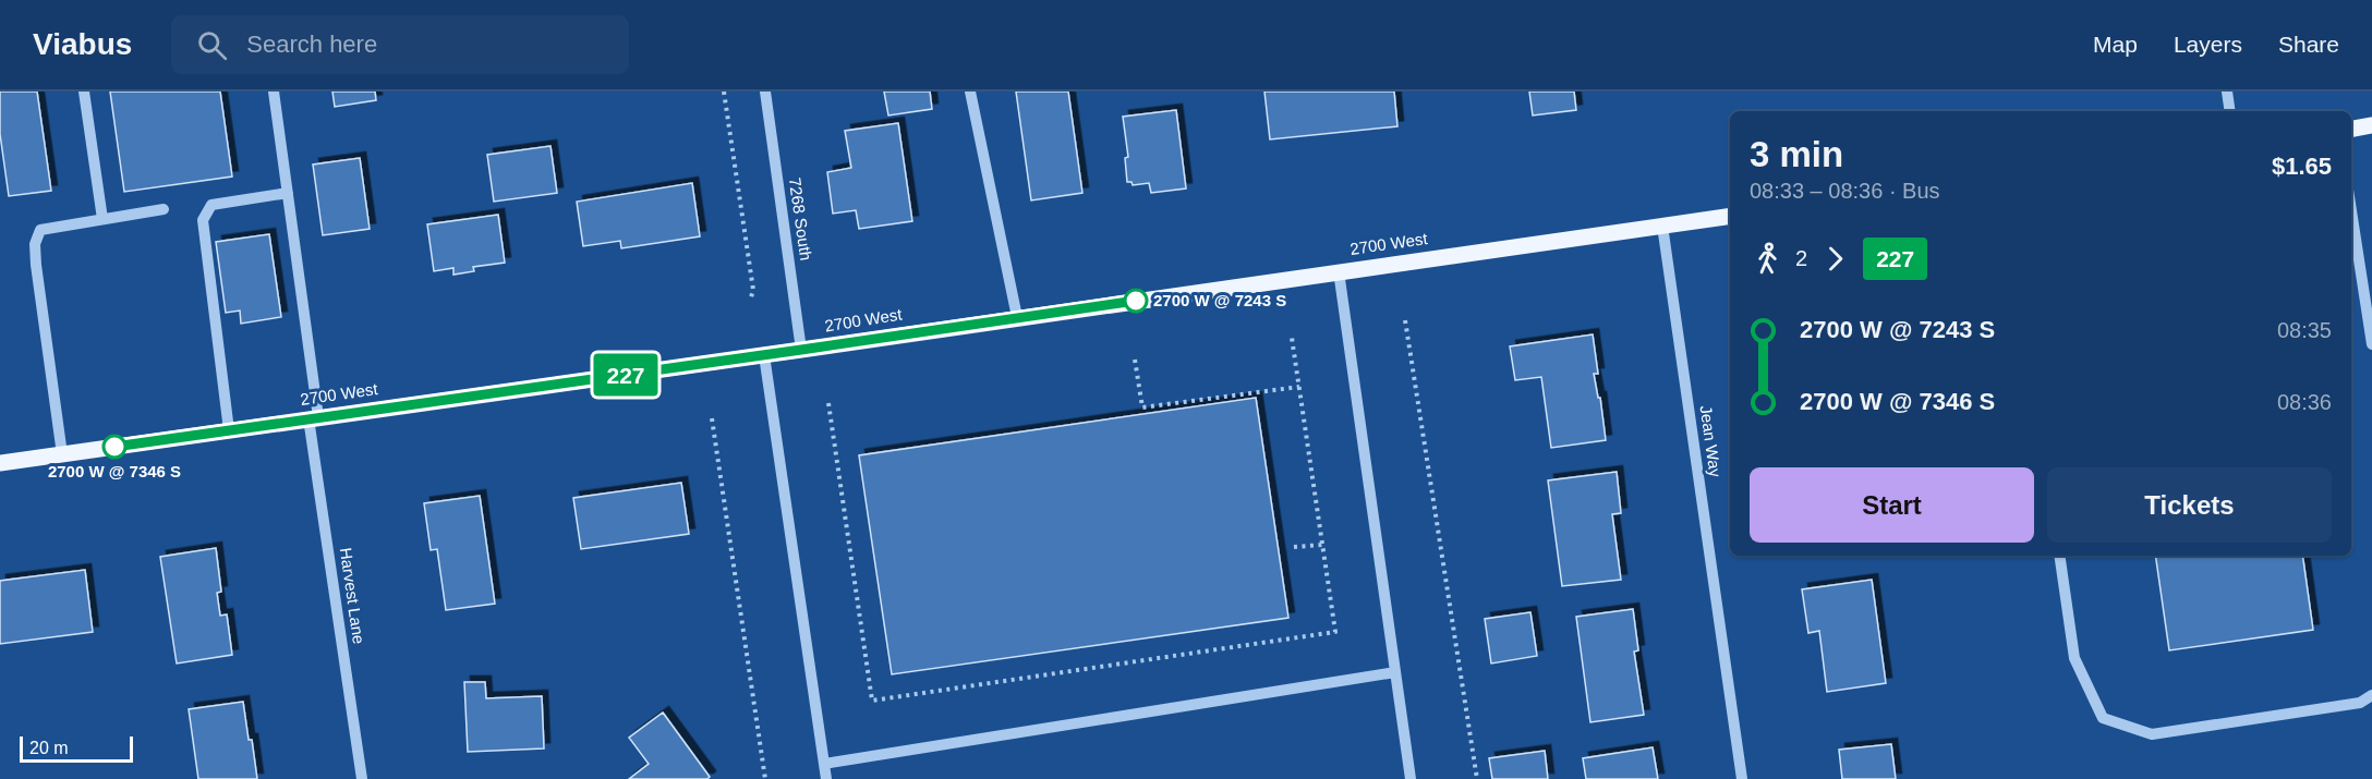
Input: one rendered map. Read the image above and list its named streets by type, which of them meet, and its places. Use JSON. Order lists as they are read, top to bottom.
{
  "streets": {
    "main road": ["2700 West"],
    "street": ["7268 South", "Jean Way", "Harvest Lane"]
  },
  "crossings": [
    ["7268 South", "2700 West"],
    ["2700 West", "Jean Way"],
    ["2700 West", "Harvest Lane"]
  ],
  "places": ["2700 W @ 7243 S", "2700 W @ 7346 S"],
  "lines": ["bus line 227"],
  "scale_bar": "20 m",
  "page": {
    "header": "Viabus",
    "search": "Search here",
    "nav": ["Map", "Layers", "Share"],
    "on_map": "227",
    "heading": ["3 min", "08:33 – 08:36 · Bus", "$1.65"],
    "legs": ["2", "227"],
    "list": [
      {
        "name": "2700 W @ 7243 S",
        "value": "08:35"
      },
      {
        "name": "2700 W @ 7346 S",
        "value": "08:36"
      }
    ],
    "buttons": ["Start", "Tickets"],
    "scale": "20 m"
  }
}
